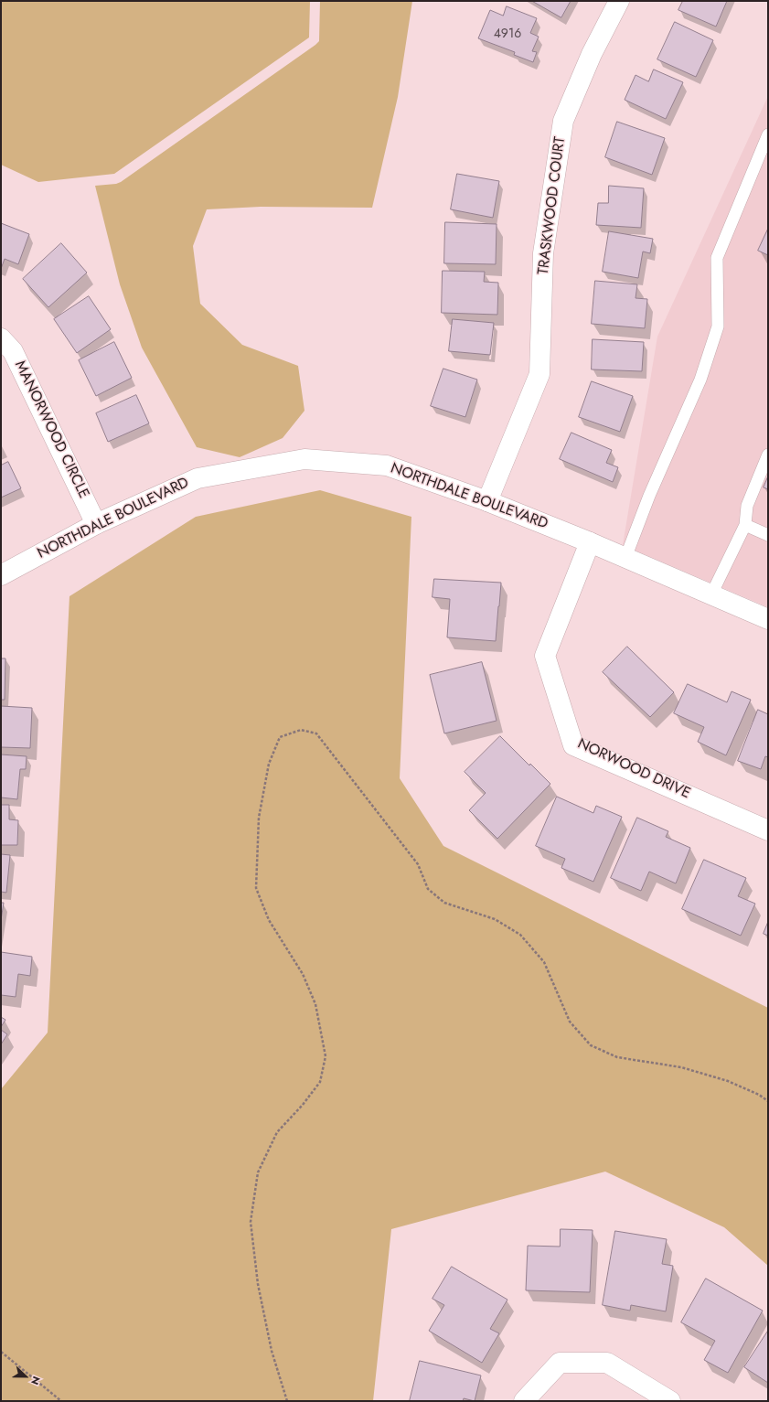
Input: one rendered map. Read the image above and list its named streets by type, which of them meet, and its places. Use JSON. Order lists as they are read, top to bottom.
{
  "streets": {
    "street": [
      "TRASKWOOD COURT",
      "MANORWOOD CIRCLE",
      "NORTHDALE BOULEVARD",
      "NORWOOD DRIVE"
    ]
  },
  "crossings": [
    ["TRASKWOOD COURT", "NORTHDALE BOULEVARD"],
    ["MANORWOOD CIRCLE", "NORTHDALE BOULEVARD"],
    ["NORTHDALE BOULEVARD", "NORWOOD DRIVE"]
  ],
  "house_numbers": ["4916"],
  "north": "right"
}
